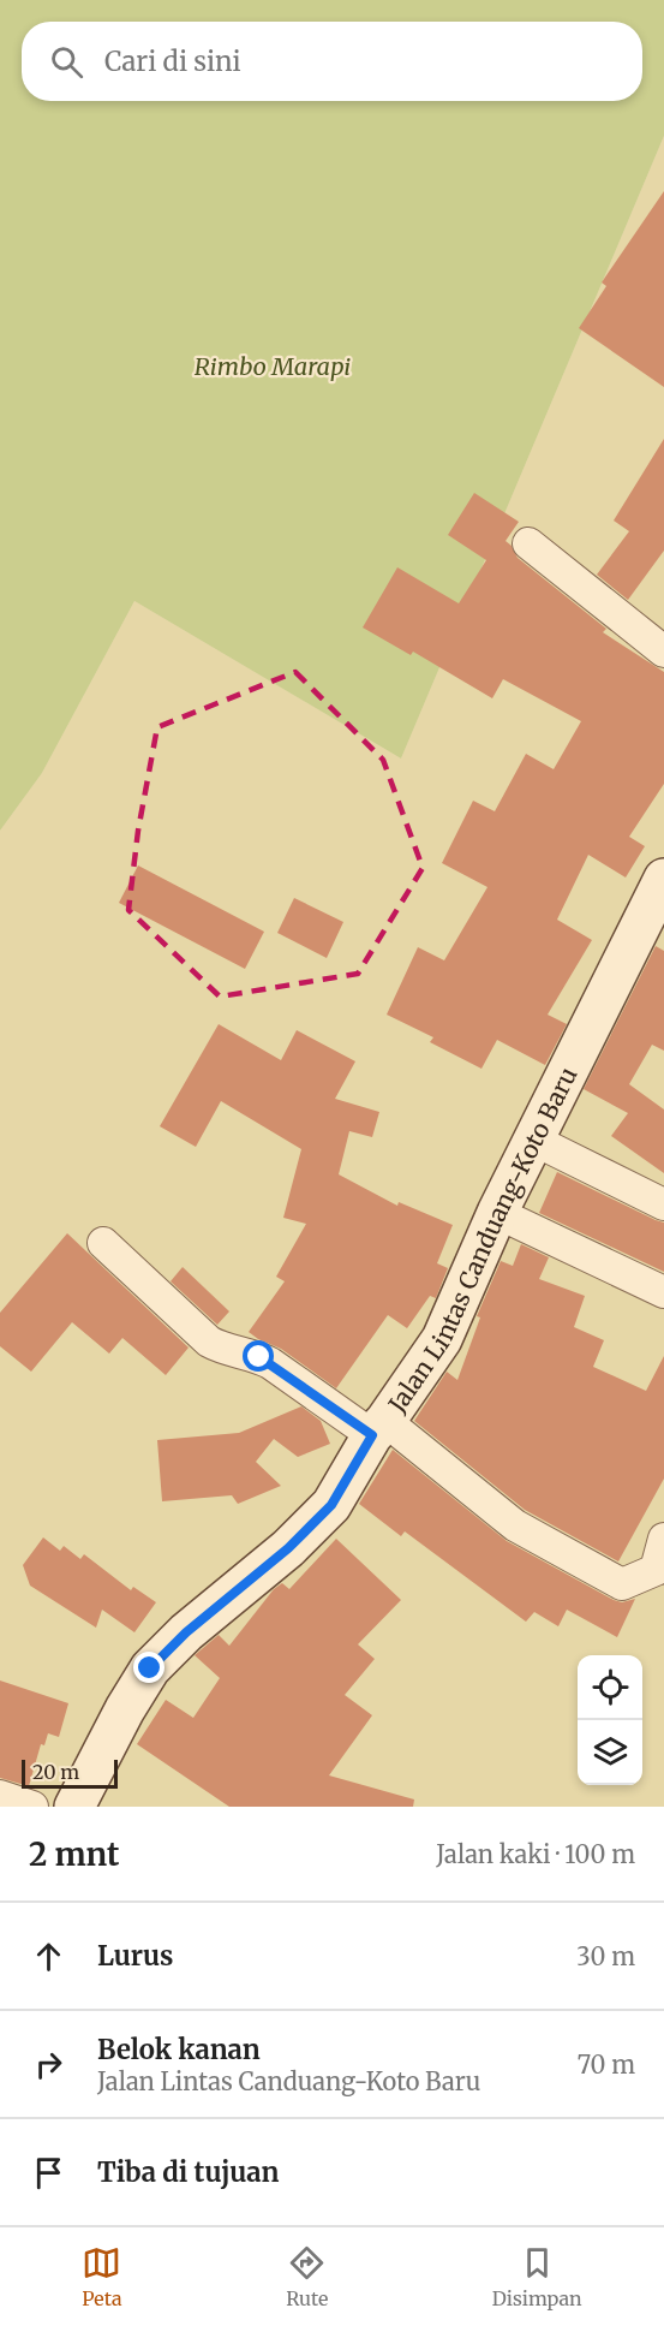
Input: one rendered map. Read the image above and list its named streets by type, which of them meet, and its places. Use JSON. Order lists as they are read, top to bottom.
{
  "streets": {
    "main road": ["Jalan Lintas Canduang-Koto Baru"]
  },
  "parks": ["Rimbo Marapi"],
  "scale_bar": "20 m",
  "page": {
    "search": "Cari di sini",
    "scale": "20 m",
    "heading": ["2 mnt", "Jalan kaki · 100 m"],
    "list": [
      ["Lurus", "30 m"],
      ["Belok kanan", "Jalan Lintas Canduang-Koto Baru", "70 m"],
      "Tiba di tujuan"
    ],
    "nav": ["Peta", "Rute", "Disimpan"]
  }
}
